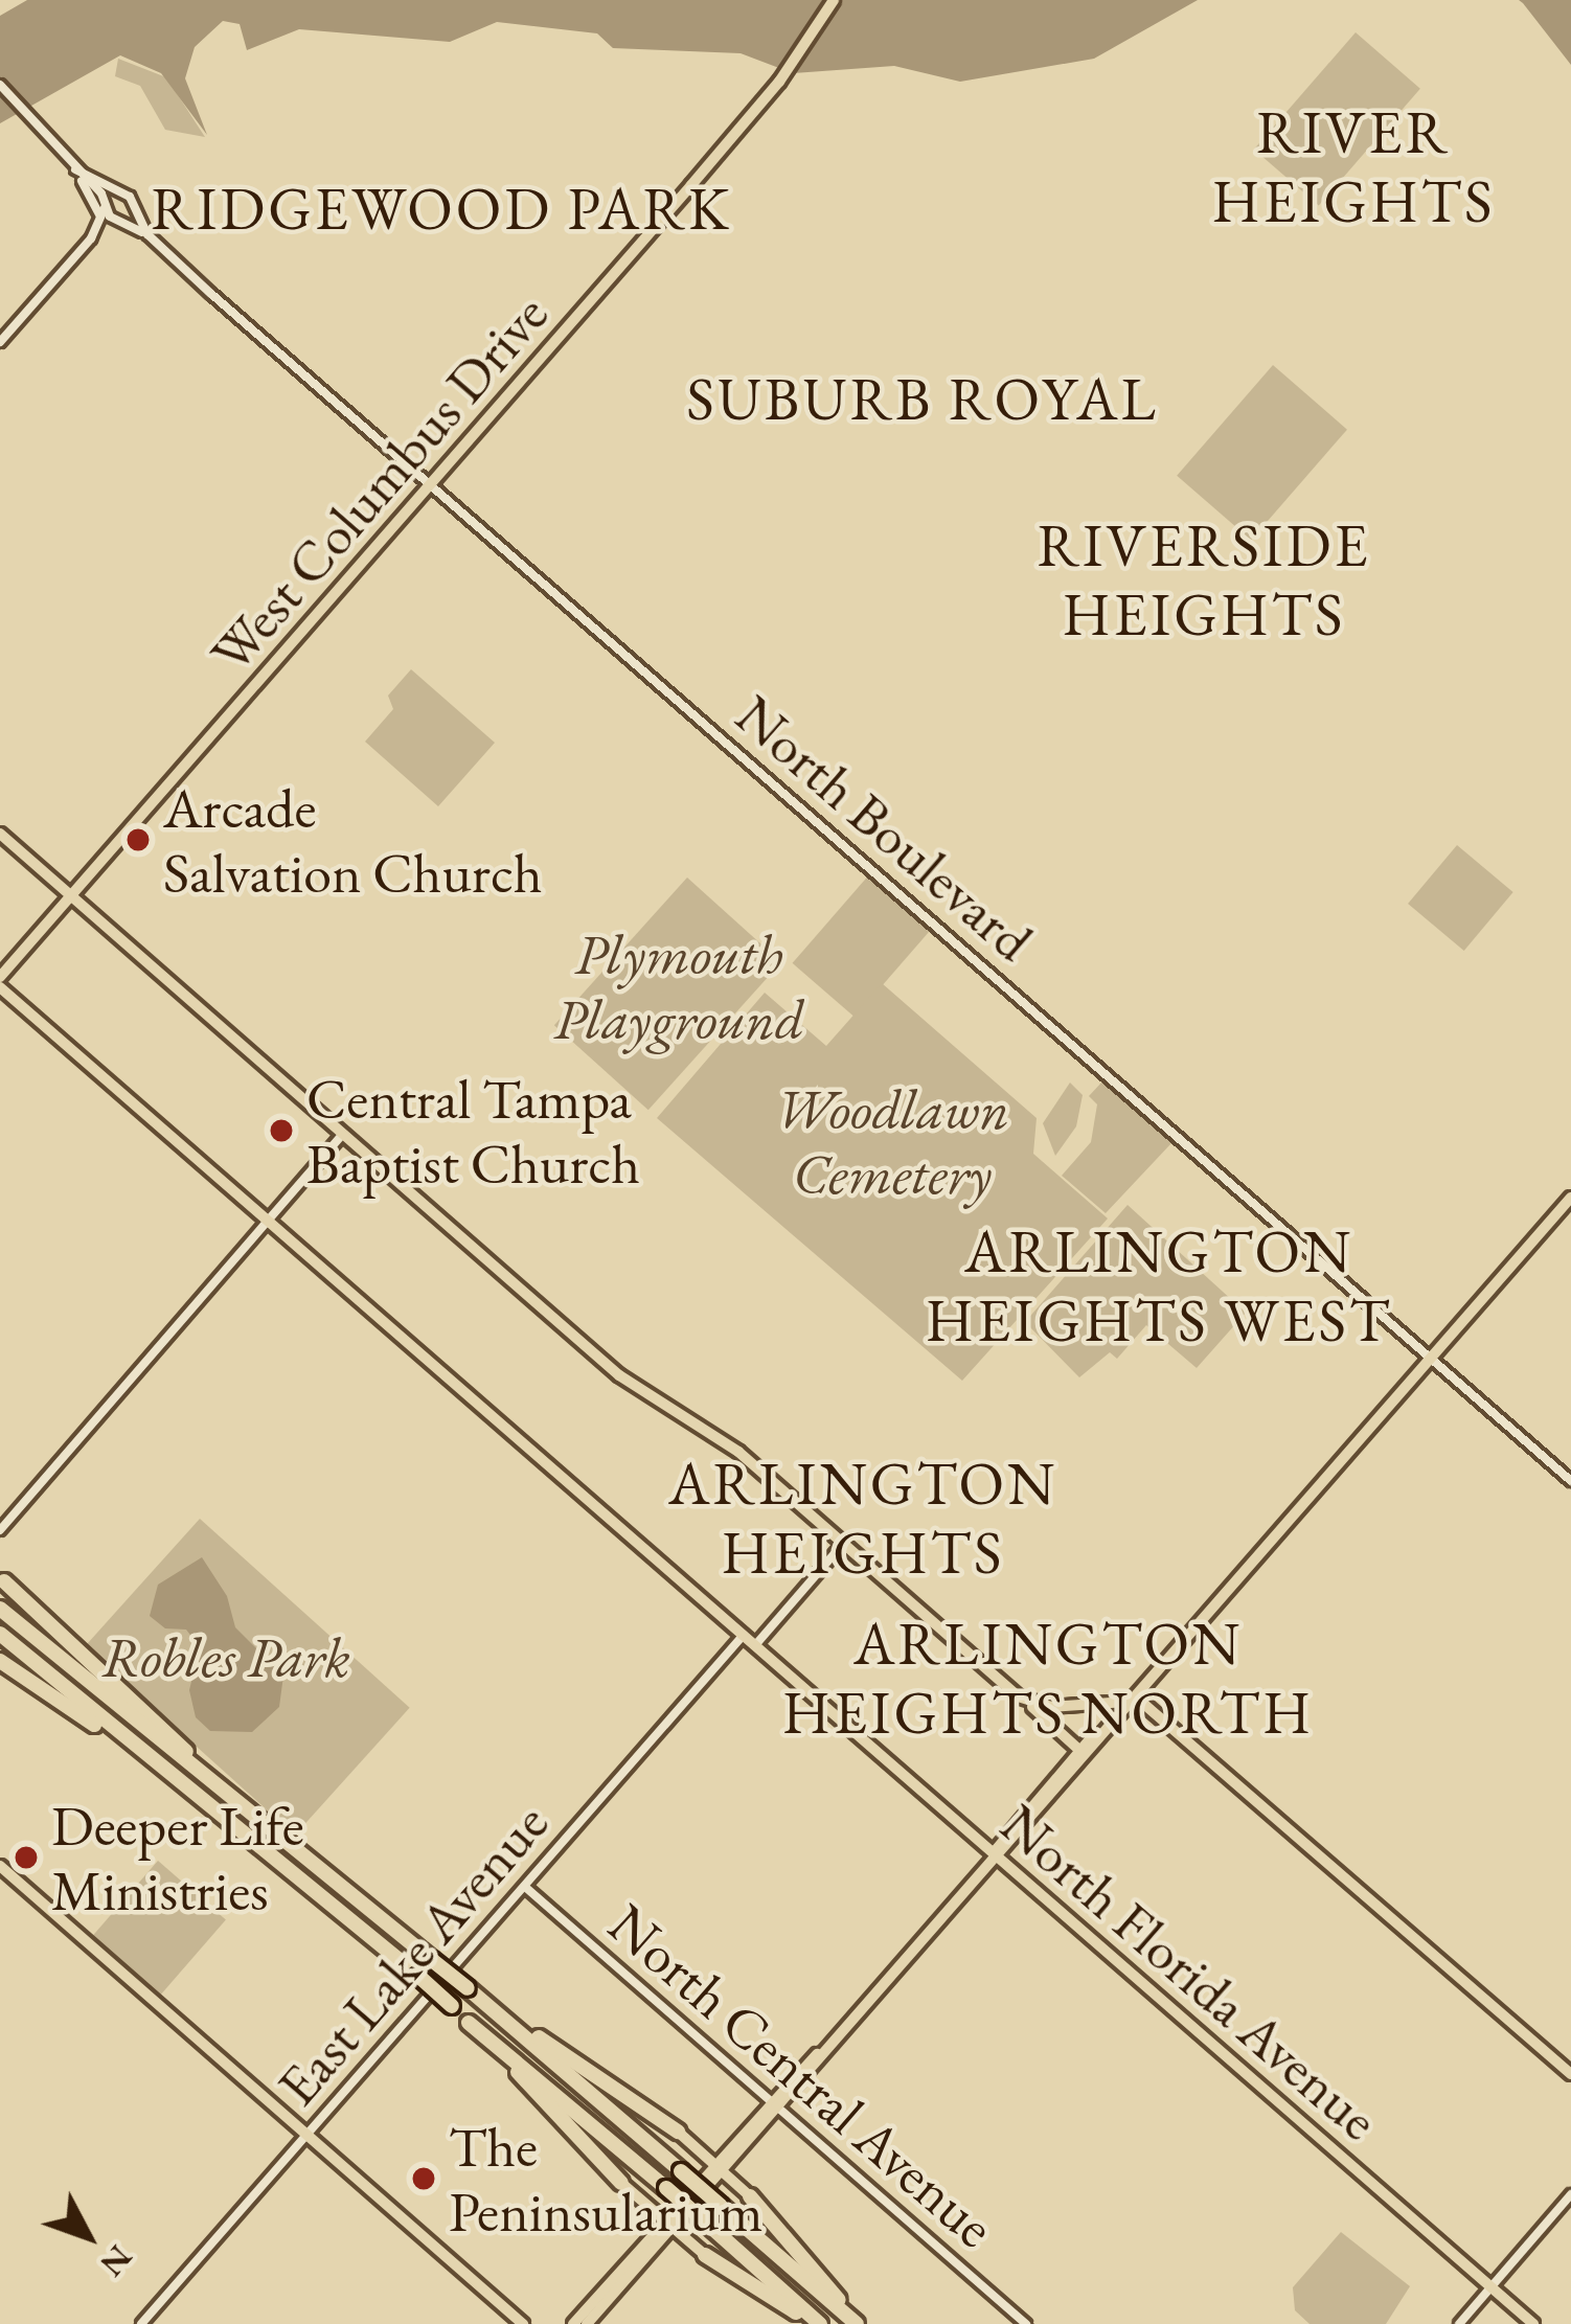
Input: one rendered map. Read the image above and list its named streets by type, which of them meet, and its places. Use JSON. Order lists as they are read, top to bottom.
{
  "streets": {
    "main road": ["West Columbus Drive", "North Florida Avenue"],
    "street": ["North Boulevard", "East Lake Avenue", "North Central Avenue"]
  },
  "crossings": [
    ["West Columbus Drive", "North Boulevard"],
    ["East Lake Avenue", "North Florida Avenue"],
    ["East Lake Avenue", "North Central Avenue"]
  ],
  "districts": [
    "RIVER HEIGHTS",
    "RIDGEWOOD PARK",
    "SUBURB ROYAL",
    "RIVERSIDE HEIGHTS",
    "ARLINGTON HEIGHTS WEST",
    "ARLINGTON HEIGHTS",
    "ARLINGTON HEIGHTS NORTH"
  ],
  "parks": ["Plymouth Playground", "Woodlawn Cemetery", "Robles Park"],
  "places": [
    "Arcade Salvation Church",
    "Central Tampa Baptist Church",
    "Deeper Life Ministries",
    "The Peninsularium"
  ],
  "north": "bottom right"
}
